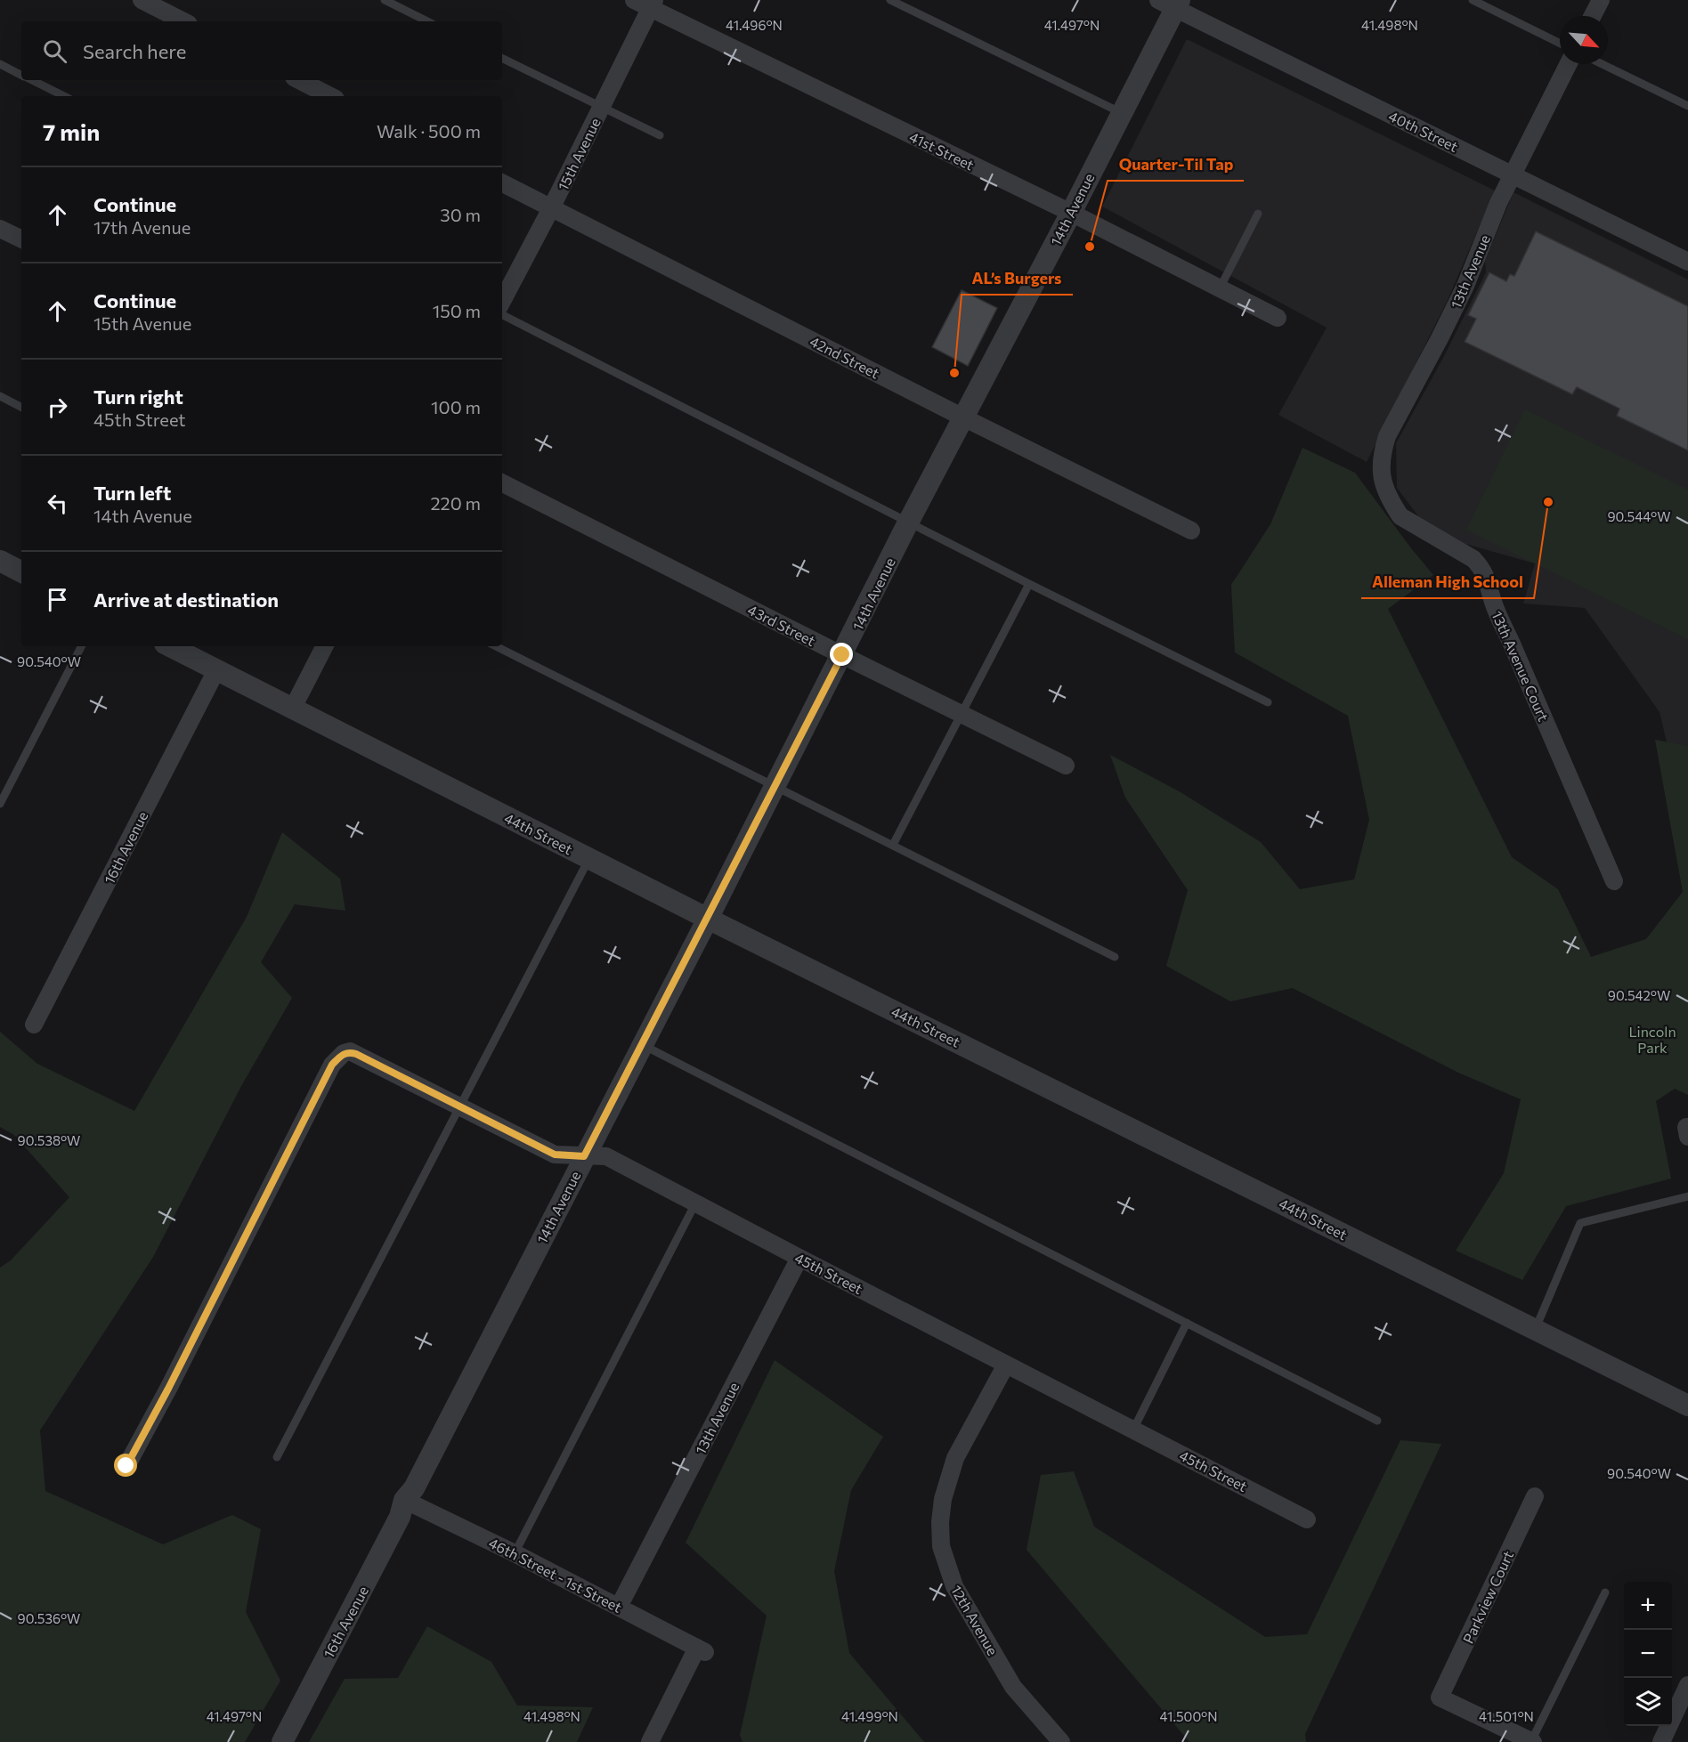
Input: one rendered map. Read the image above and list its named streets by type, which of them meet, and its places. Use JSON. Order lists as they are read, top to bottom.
{
  "streets": {
    "street": [
      "40th Street",
      "41st Street",
      "15th Avenue",
      "14th Avenue",
      "13th Avenue",
      "42nd Street",
      "43rd Street",
      "13th Avenue Court",
      "44th Street",
      "16th Avenue",
      "45th Street",
      "46th Street - 1st Street",
      "Parkview Court",
      "12th Avenue"
    ]
  },
  "crossings": [
    ["40th Street", "14th Avenue"],
    ["40th Street", "13th Avenue"],
    ["41st Street", "15th Avenue"],
    ["41st Street", "14th Avenue"],
    ["15th Avenue", "42nd Street"],
    ["14th Avenue", "42nd Street"],
    ["14th Avenue", "43rd Street"],
    ["14th Avenue", "44th Street"],
    ["14th Avenue", "16th Avenue"],
    ["14th Avenue", "45th Street"],
    ["14th Avenue", "46th Street - 1st Street"],
    ["13th Avenue", "13th Avenue Court"],
    ["13th Avenue", "45th Street"],
    ["13th Avenue", "46th Street - 1st Street"],
    ["44th Street", "16th Avenue"],
    ["16th Avenue", "46th Street - 1st Street"],
    ["45th Street", "12th Avenue"]
  ],
  "parks": ["Lincoln Park"],
  "places": ["Quarter-Til Tap", "AL’s Burgers", "Alleman High School"],
  "north": "bottom right",
  "page": {
    "search": "Search here",
    "heading": ["7 min", "Walk · 500 m"],
    "list": [
      ["Continue", "17th Avenue", "30 m"],
      ["Continue", "15th Avenue", "150 m"],
      ["Turn right", "45th Street", "100 m"],
      ["Turn left", "14th Avenue", "220 m"],
      "Arrive at destination"
    ],
    "map_buttons": ["+", "−"]
  },
  "coordinates": [
    "41.496°N",
    "41.497°N",
    "41.498°N",
    "90.544°W",
    "90.540°W",
    "90.542°W",
    "90.538°W",
    "90.536°W",
    "41.499°N",
    "41.500°N",
    "41.501°N"
  ]
}
